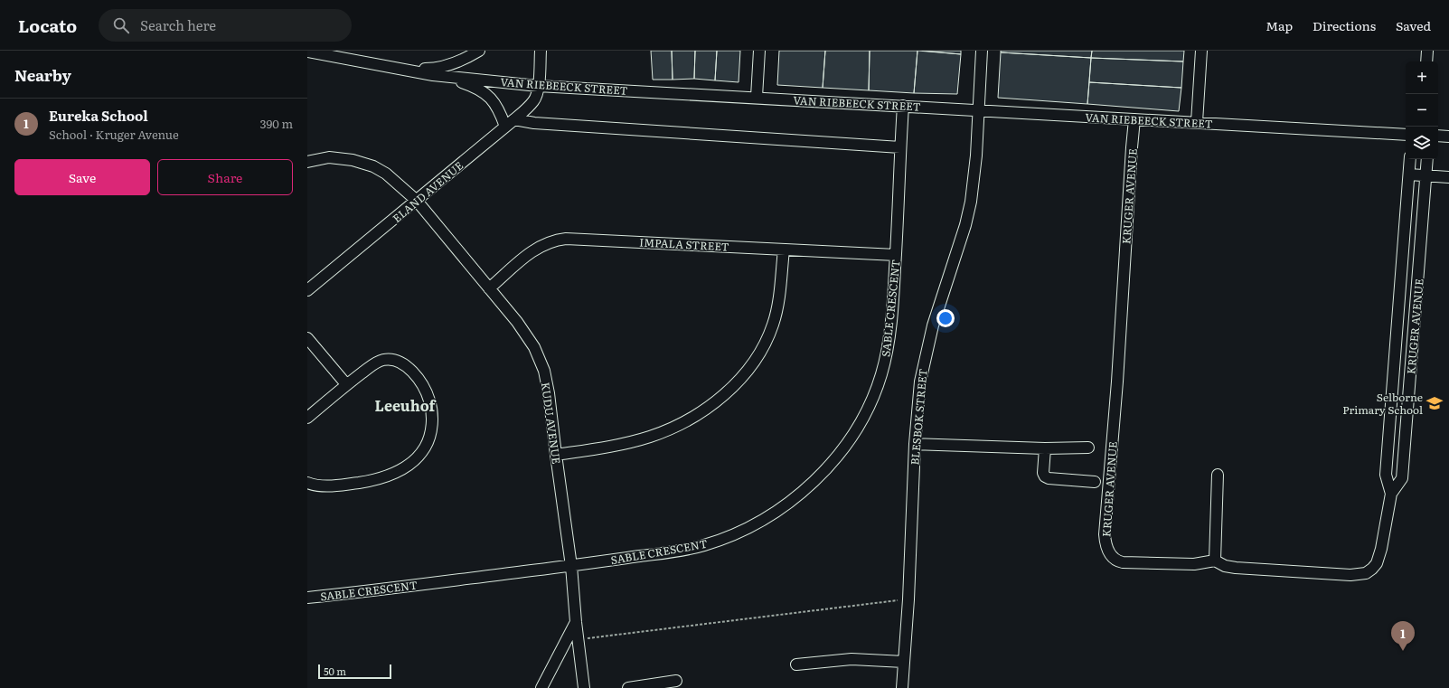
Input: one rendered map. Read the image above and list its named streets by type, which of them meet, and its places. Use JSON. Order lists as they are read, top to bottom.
{
  "streets": {
    "street": [
      "VAN RIEBEECK STREET",
      "ELAND AVENUE",
      "KRUGER AVENUE",
      "IMPALA STREET",
      "SABLE CRESCENT",
      "BLESBOK STREET",
      "KUDU AVENUE"
    ]
  },
  "crossings": [
    ["VAN RIEBEECK STREET", "ELAND AVENUE"],
    ["VAN RIEBEECK STREET", "KRUGER AVENUE"],
    ["VAN RIEBEECK STREET", "SABLE CRESCENT"],
    ["VAN RIEBEECK STREET", "BLESBOK STREET"],
    ["ELAND AVENUE", "KUDU AVENUE"],
    ["IMPALA STREET", "SABLE CRESCENT"],
    ["IMPALA STREET", "KUDU AVENUE"],
    ["SABLE CRESCENT", "KUDU AVENUE"]
  ],
  "districts": ["Leeuhof"],
  "places": {
    "school or university": ["Selborne Primary School"]
  },
  "scale_bar": "50 m",
  "page": {
    "header": "Locato",
    "search": "Search here",
    "nav": ["Map", "Directions", "Saved"],
    "heading": "Nearby",
    "map_buttons": ["+", "−"],
    "list": [
      {
        "mark": "1",
        "name": "Eureka School",
        "note": "School · Kruger Avenue",
        "value": "390 m"
      }
    ],
    "buttons": ["Save", "Share"],
    "pins": "1",
    "scale": "50 m"
  }
}
